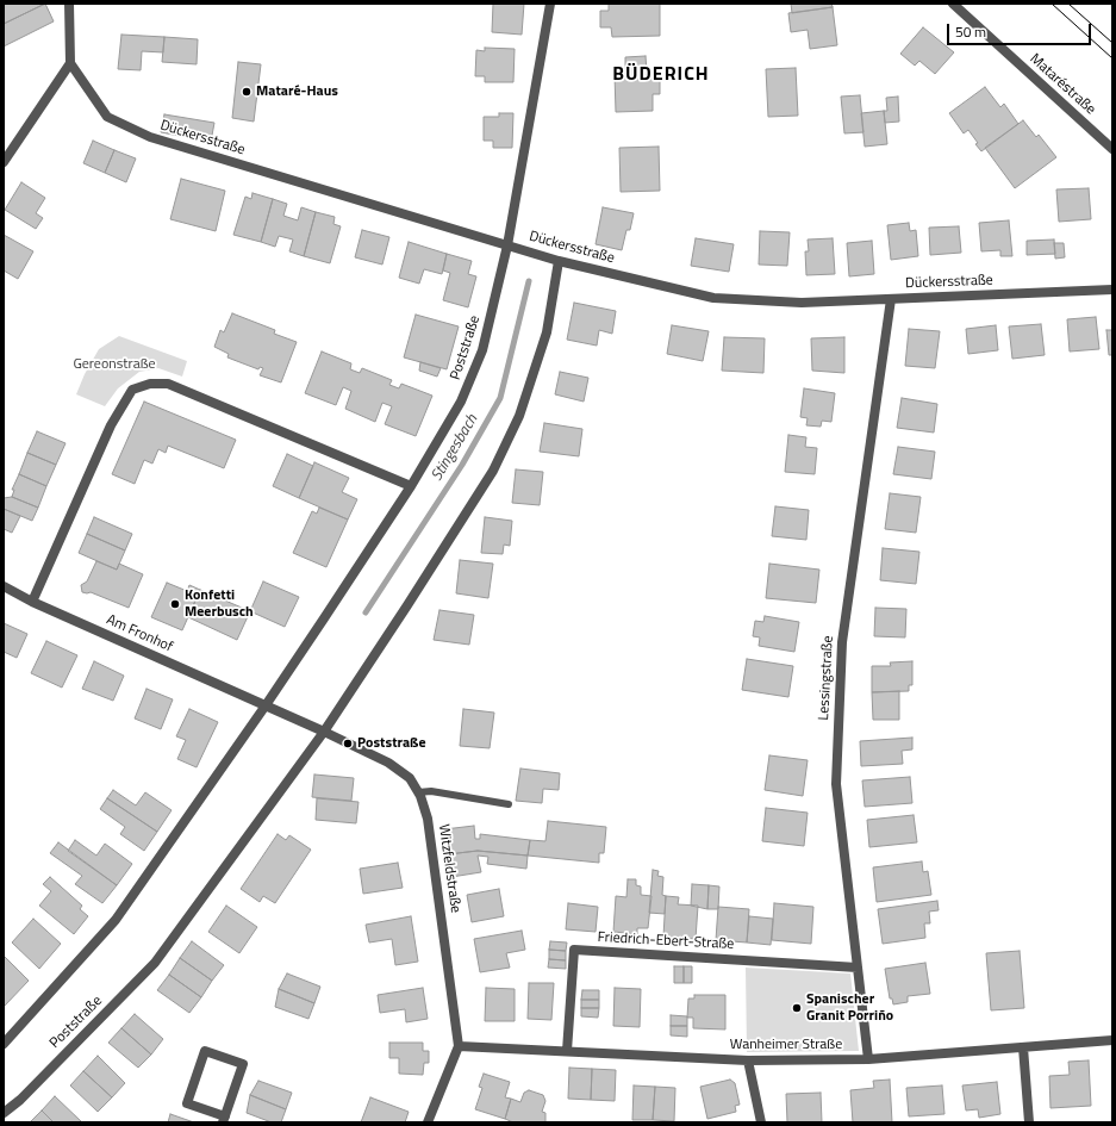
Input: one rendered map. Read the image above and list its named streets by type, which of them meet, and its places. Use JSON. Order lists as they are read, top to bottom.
{
  "streets": {
    "street": [
      "Mataréstraße",
      "Dückersstraße",
      "Poststraße",
      "Am Fronhof",
      "Lessingstraße",
      "Witzfeldstraße",
      "Friedrich-Ebert-Straße",
      "Wanheimer Straße"
    ]
  },
  "crossings": [
    ["Dückersstraße", "Poststraße"],
    ["Dückersstraße", "Lessingstraße"],
    ["Poststraße", "Am Fronhof"],
    ["Poststraße", "Witzfeldstraße"],
    ["Am Fronhof", "Witzfeldstraße"],
    ["Lessingstraße", "Friedrich-Ebert-Straße"],
    ["Lessingstraße", "Wanheimer Straße"],
    ["Witzfeldstraße", "Wanheimer Straße"],
    ["Friedrich-Ebert-Straße", "Wanheimer Straße"]
  ],
  "districts": ["BÜDERICH"],
  "water": ["Stingesbach"],
  "parks": ["Gereonstraße"],
  "places": [
    "Mataré-Haus",
    "Konfetti Meerbusch",
    "Poststraße",
    "Spanischer Granit Porriño"
  ],
  "scale_bar": "50 m"
}
